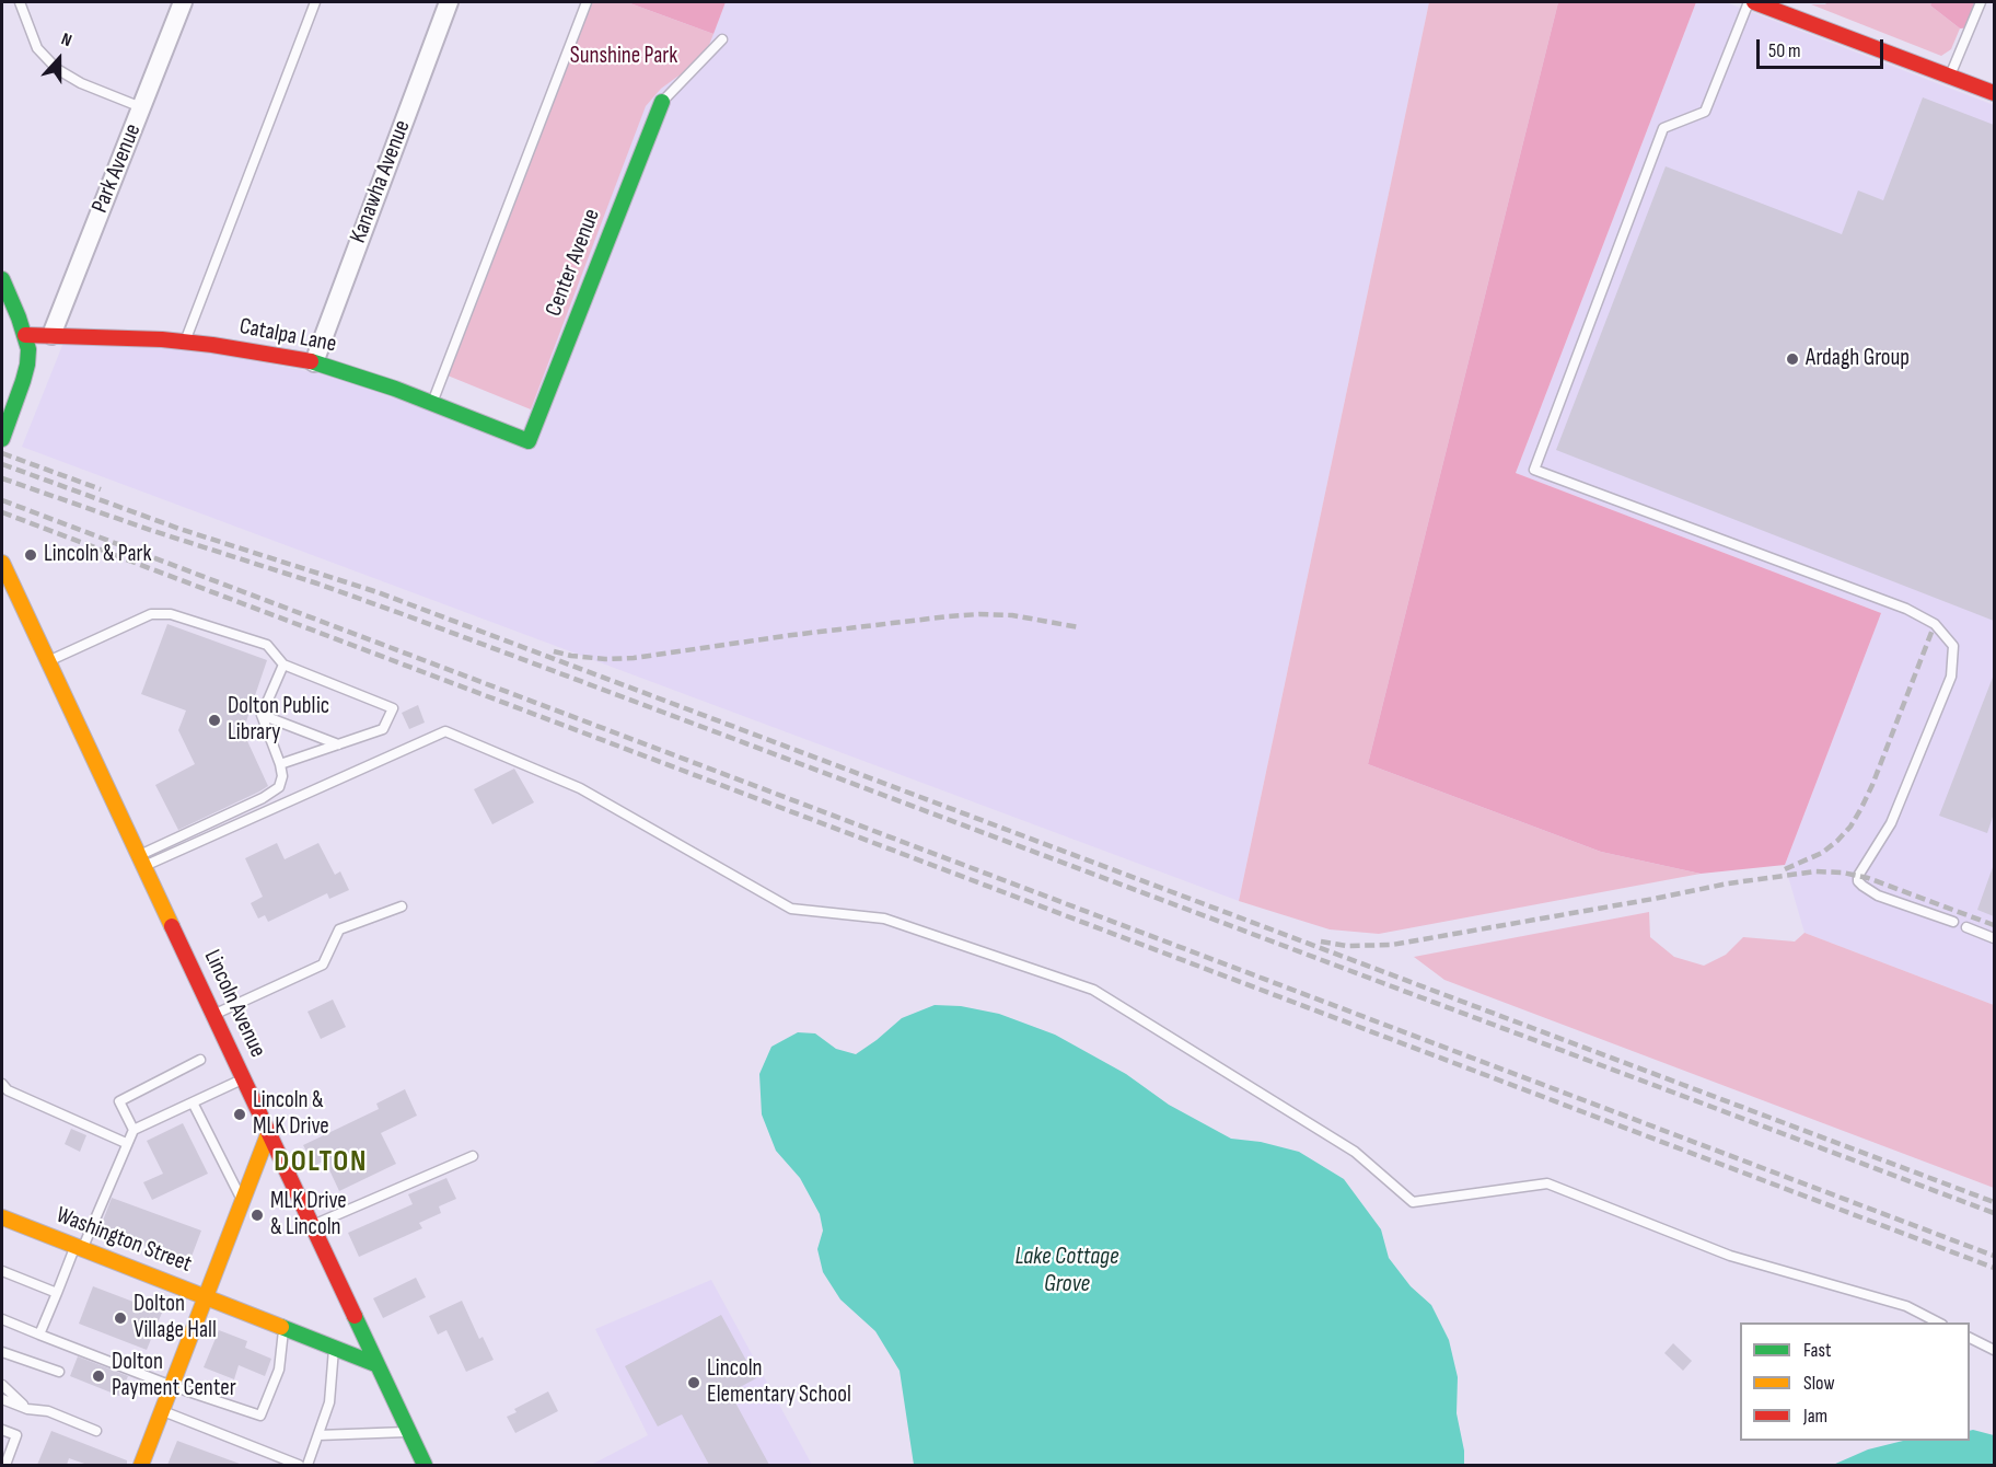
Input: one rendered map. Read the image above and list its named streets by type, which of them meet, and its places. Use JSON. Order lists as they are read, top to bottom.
{
  "streets": {
    "street": [
      "Park Avenue",
      "Kanawha Avenue",
      "Center Avenue",
      "Catalpa Lane",
      "Lincoln Avenue",
      "Washington Street"
    ]
  },
  "crossings": [
    ["Park Avenue", "Catalpa Lane"],
    ["Kanawha Avenue", "Catalpa Lane"],
    ["Center Avenue", "Catalpa Lane"],
    ["Lincoln Avenue", "Washington Street"]
  ],
  "districts": ["DOLTON"],
  "water": ["Lake Cottage Grove"],
  "parks": ["Sunshine Park"],
  "places": [
    "Ardagh Group",
    "Lincoln & Park",
    "Dolton Public Library",
    "Lincoln & MLK Drive",
    "MLK Drive & Lincoln",
    "Dolton Village Hall",
    "Dolton Payment Center",
    "Lincoln Elementary School"
  ],
  "legend": ["Fast", "Slow", "Jam"],
  "scale_bar": "50 m",
  "north": "top"
}
